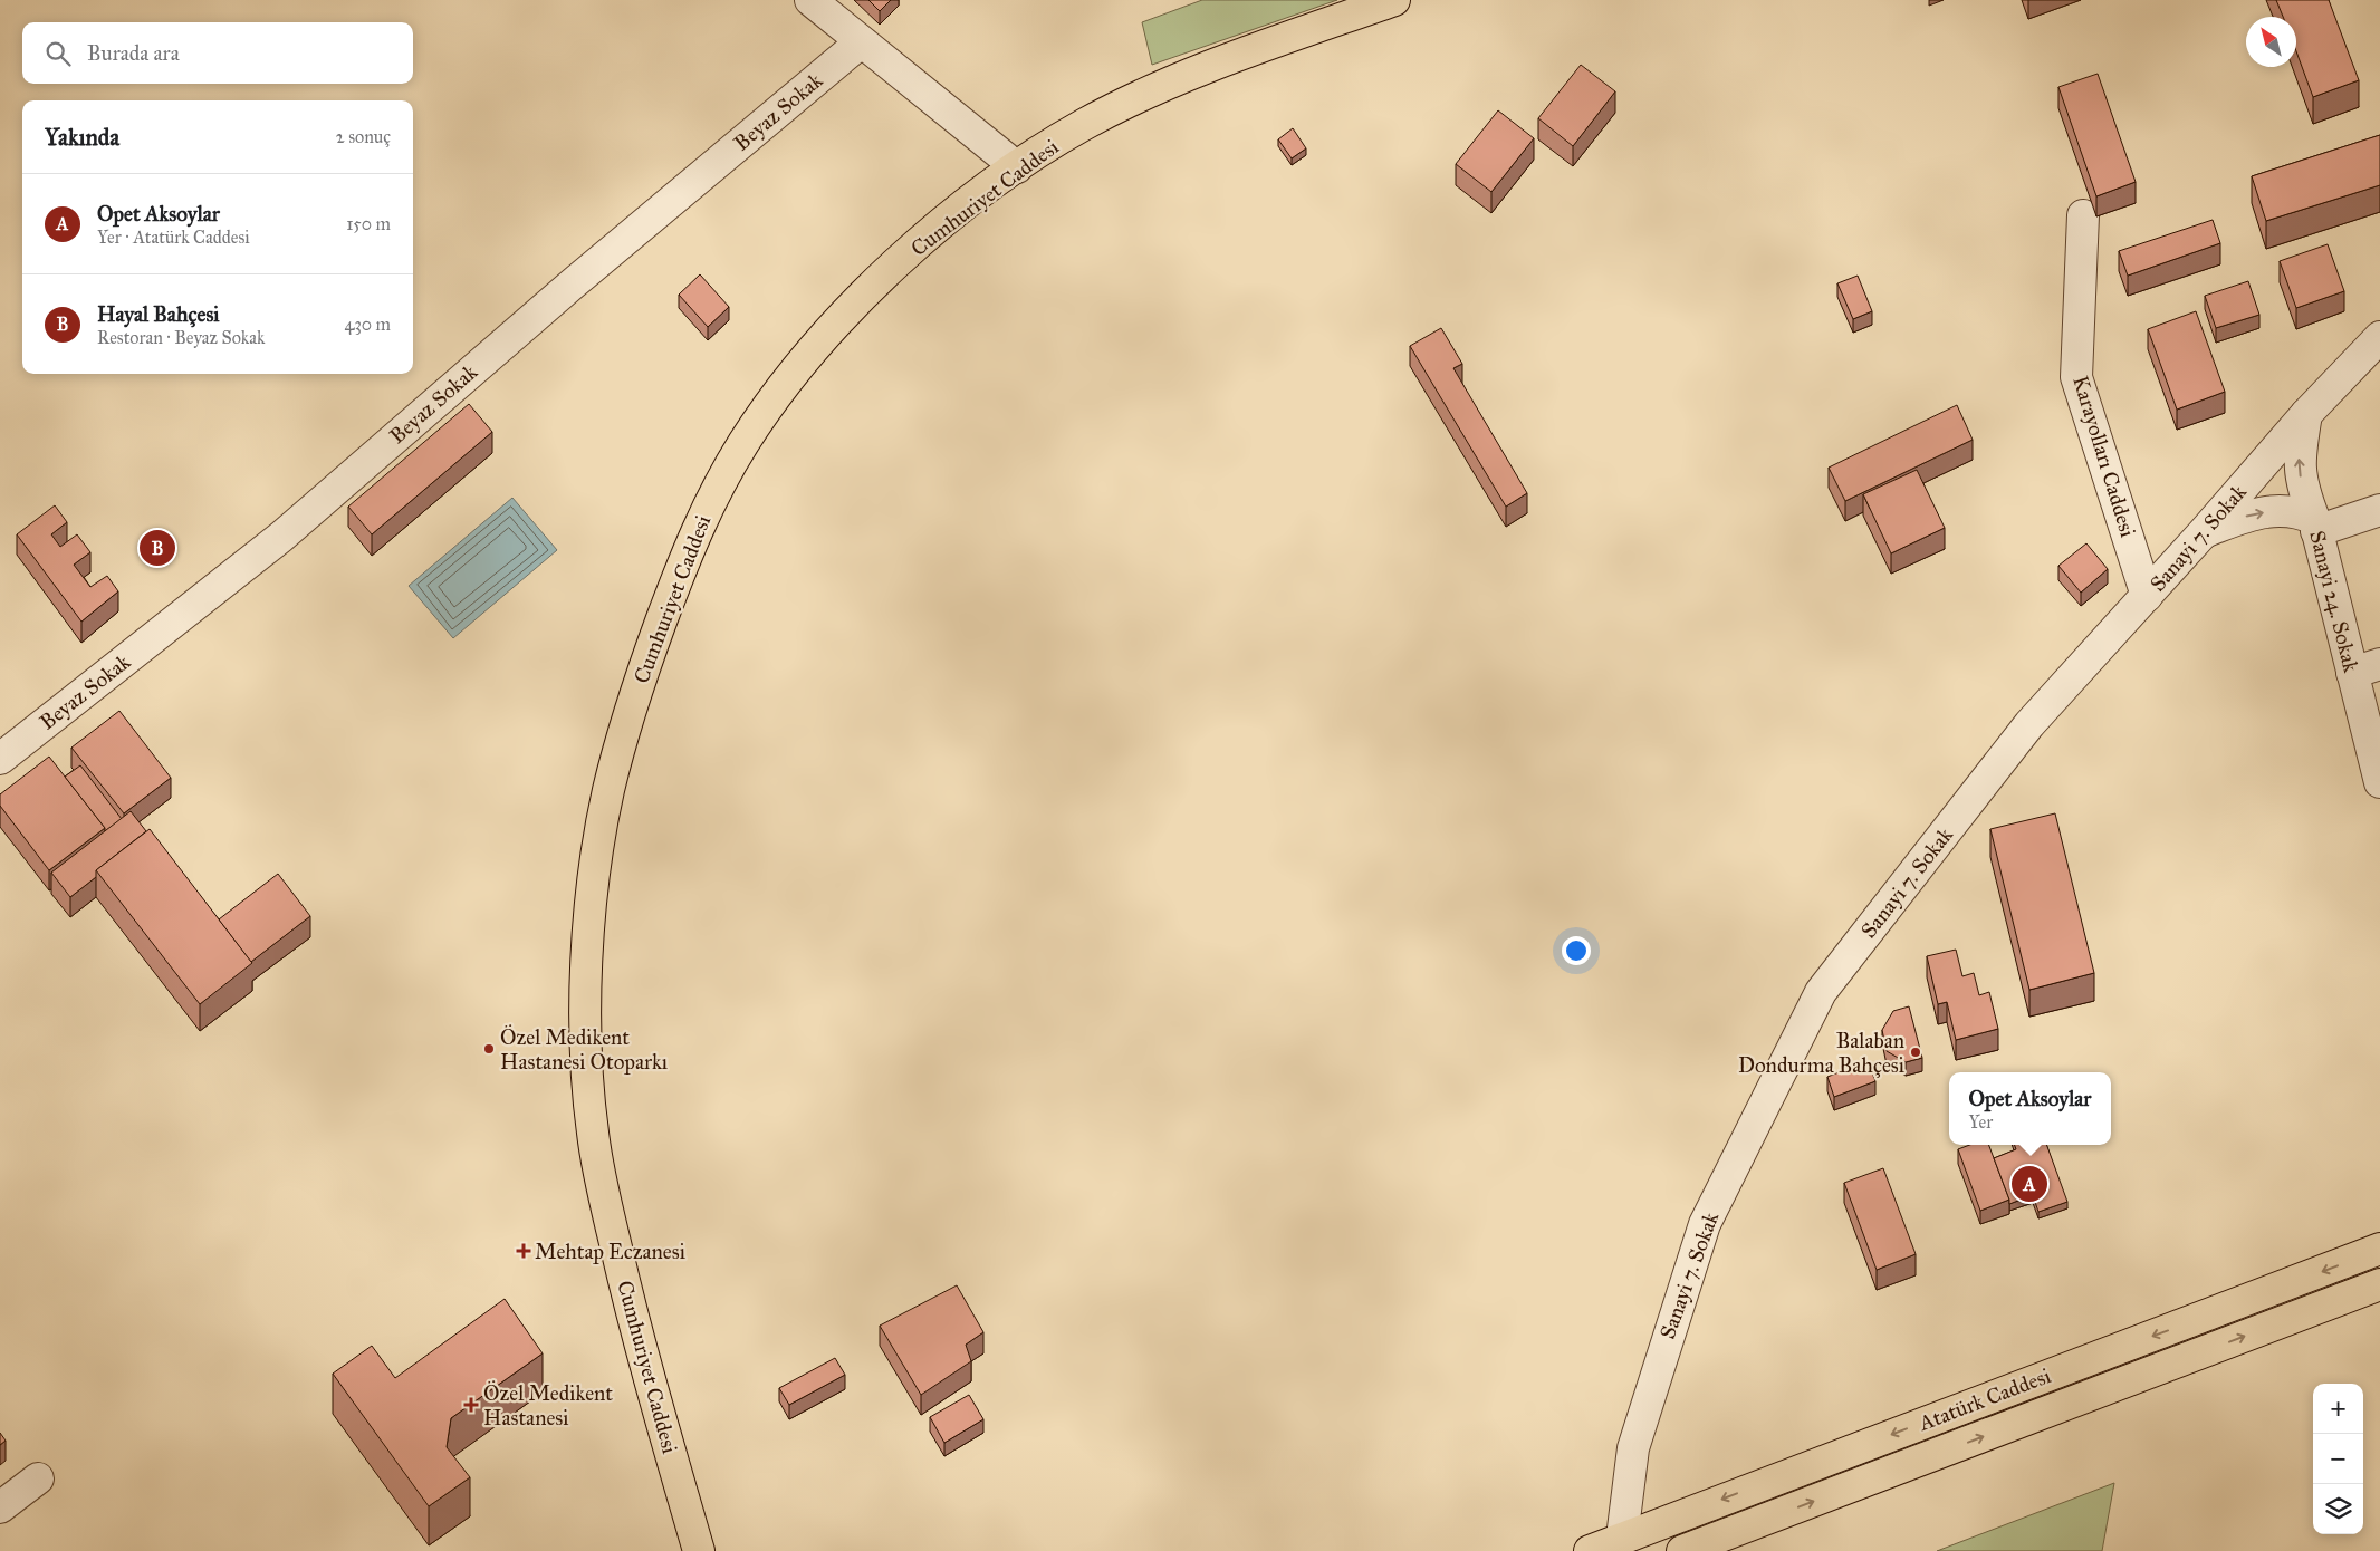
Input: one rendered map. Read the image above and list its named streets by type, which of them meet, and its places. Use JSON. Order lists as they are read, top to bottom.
{
  "streets": {
    "main road": ["Cumhuriyet Caddesi", "Atatürk Caddesi"],
    "street": [
      "Beyaz Sokak",
      "Karayolları Caddesi",
      "Sanayi 7. Sokak",
      "Sanayi 24. Sokak"
    ]
  },
  "crossings": [
    ["Karayolları Caddesi", "Sanayi 7. Sokak"],
    ["Sanayi 7. Sokak", "Sanayi 24. Sokak"],
    ["Sanayi 7. Sokak", "Atatürk Caddesi"]
  ],
  "places": {
    "other": ["Özel Medikent Hastanesi Otoparkı", "Balaban Dondurma Bahçesi"],
    "health": ["Mehtap Eczanesi", "Özel Medikent Hastanesi"]
  },
  "north": "top left",
  "page": {
    "search": "Burada ara",
    "heading": ["Yakında", "2 sonuç"],
    "list": [
      {
        "mark": "A",
        "name": "Opet Aksoylar",
        "note": "Yer · Atatürk Caddesi",
        "value": "150 m"
      },
      {
        "mark": "B",
        "name": "Hayal Bahçesi",
        "note": "Restoran · Beyaz Sokak",
        "value": "430 m"
      }
    ],
    "pins": ["B", "A"],
    "popup": ["Opet Aksoylar", "Yer"],
    "map_buttons": ["+", "−"]
  }
}
